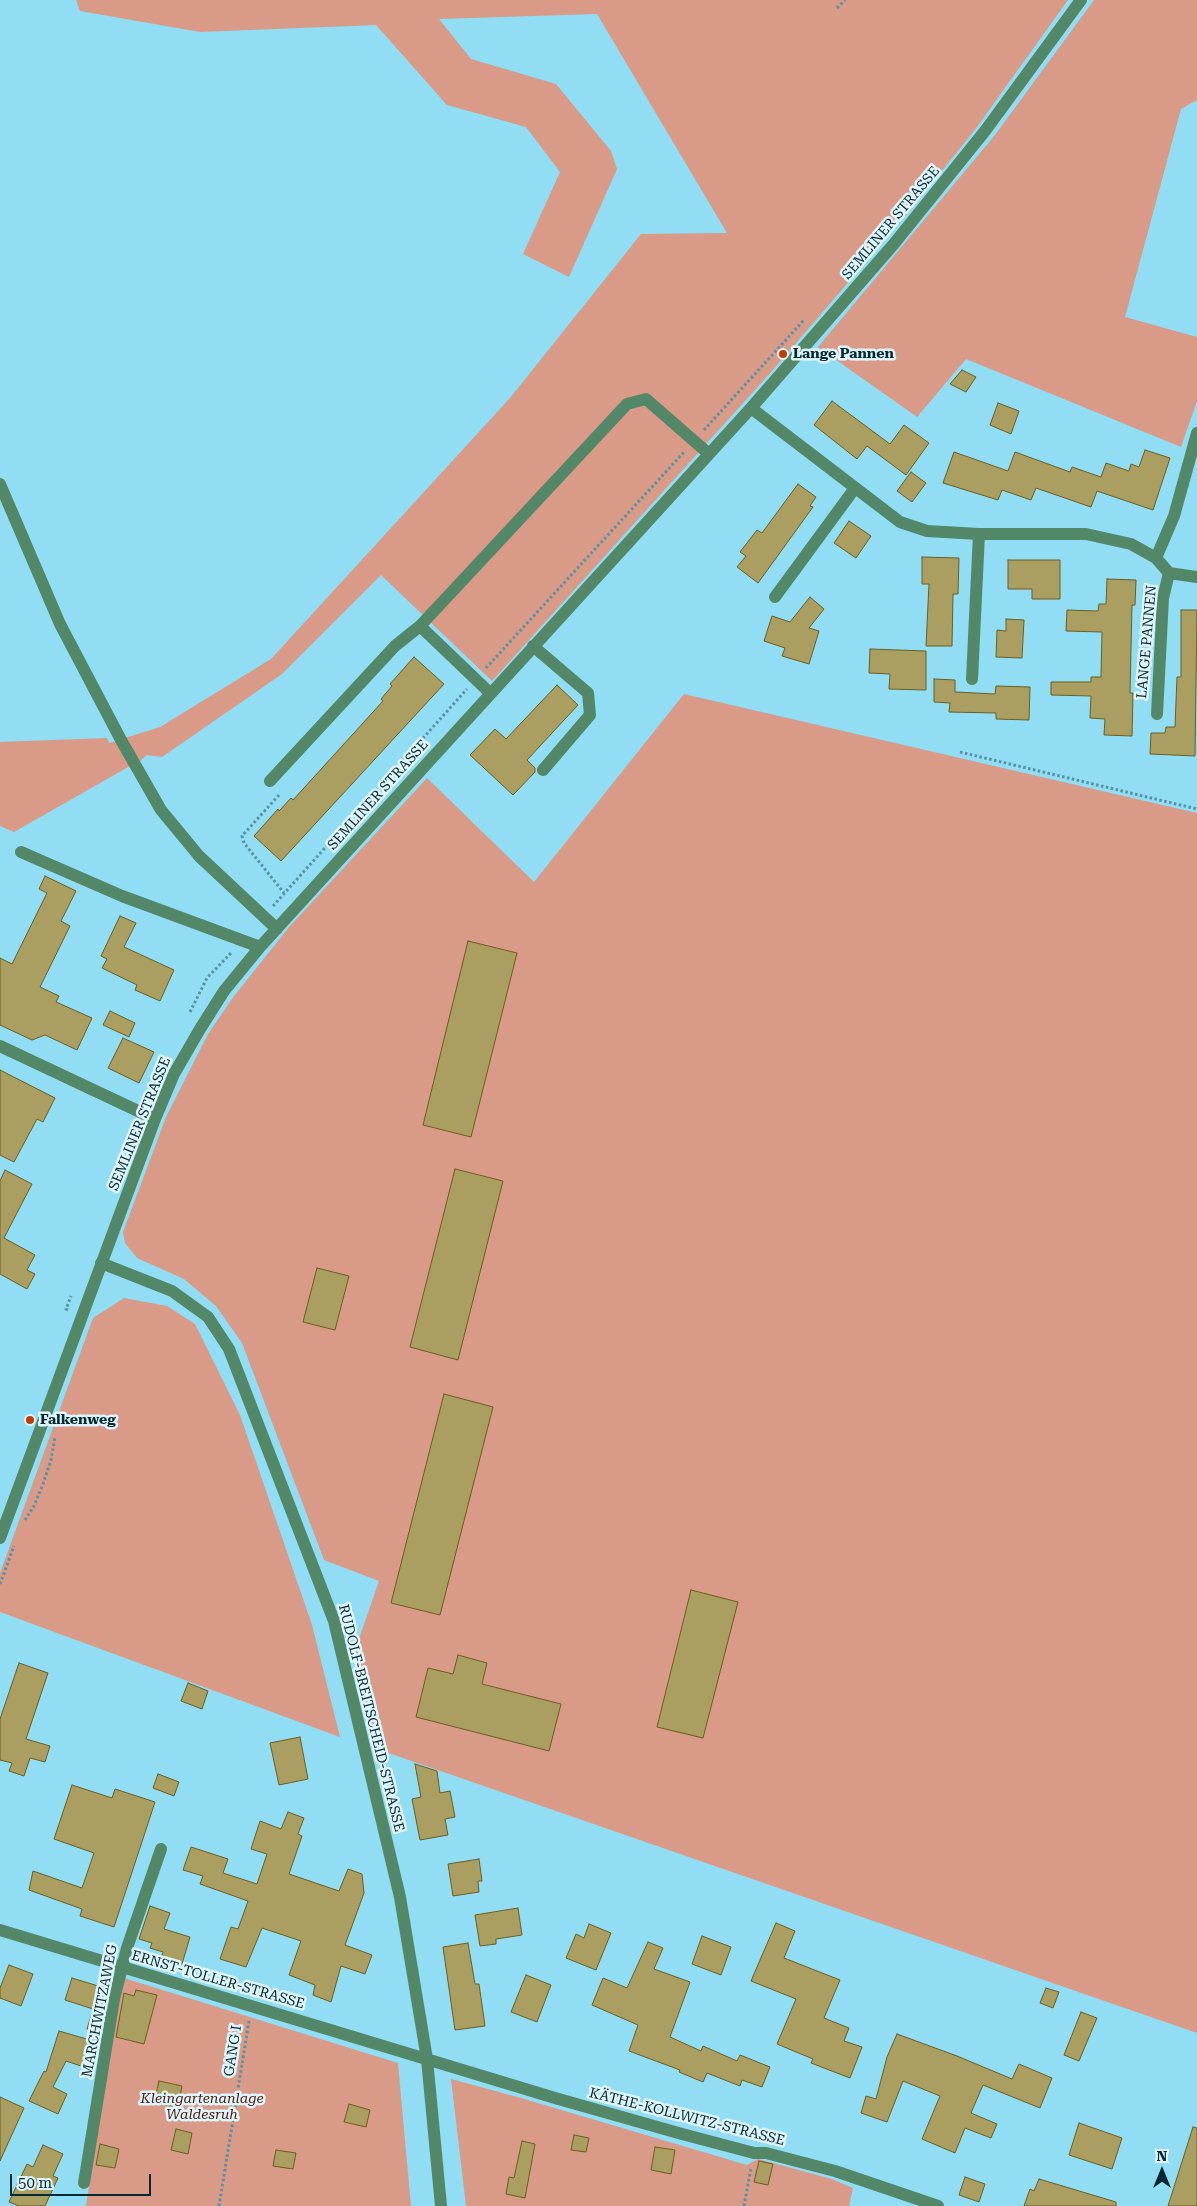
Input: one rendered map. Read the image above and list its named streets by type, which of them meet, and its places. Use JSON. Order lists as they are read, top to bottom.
{
  "streets": {
    "street": [
      "SEMLINER STRASSE",
      "LANGE PANNEN",
      "RUDOLF-BREITSCHEID-STRASSE",
      "ERNST-TOLLER-STRASSE",
      "MARCHWITZAWEG",
      "KÄTHE-KOLLWITZ-STRASSE"
    ],
    "path": ["GANG I"]
  },
  "crossings": [
    ["SEMLINER STRASSE", "LANGE PANNEN"],
    ["SEMLINER STRASSE", "RUDOLF-BREITSCHEID-STRASSE"],
    ["RUDOLF-BREITSCHEID-STRASSE", "ERNST-TOLLER-STRASSE"],
    ["RUDOLF-BREITSCHEID-STRASSE", "KÄTHE-KOLLWITZ-STRASSE"],
    ["ERNST-TOLLER-STRASSE", "MARCHWITZAWEG"],
    ["ERNST-TOLLER-STRASSE", "KÄTHE-KOLLWITZ-STRASSE"]
  ],
  "parks": ["Kleingartenanlage Waldesruh"],
  "places": ["Lange Pannen", "Falkenweg"],
  "scale_bar": "50 m",
  "north": "top"
}
